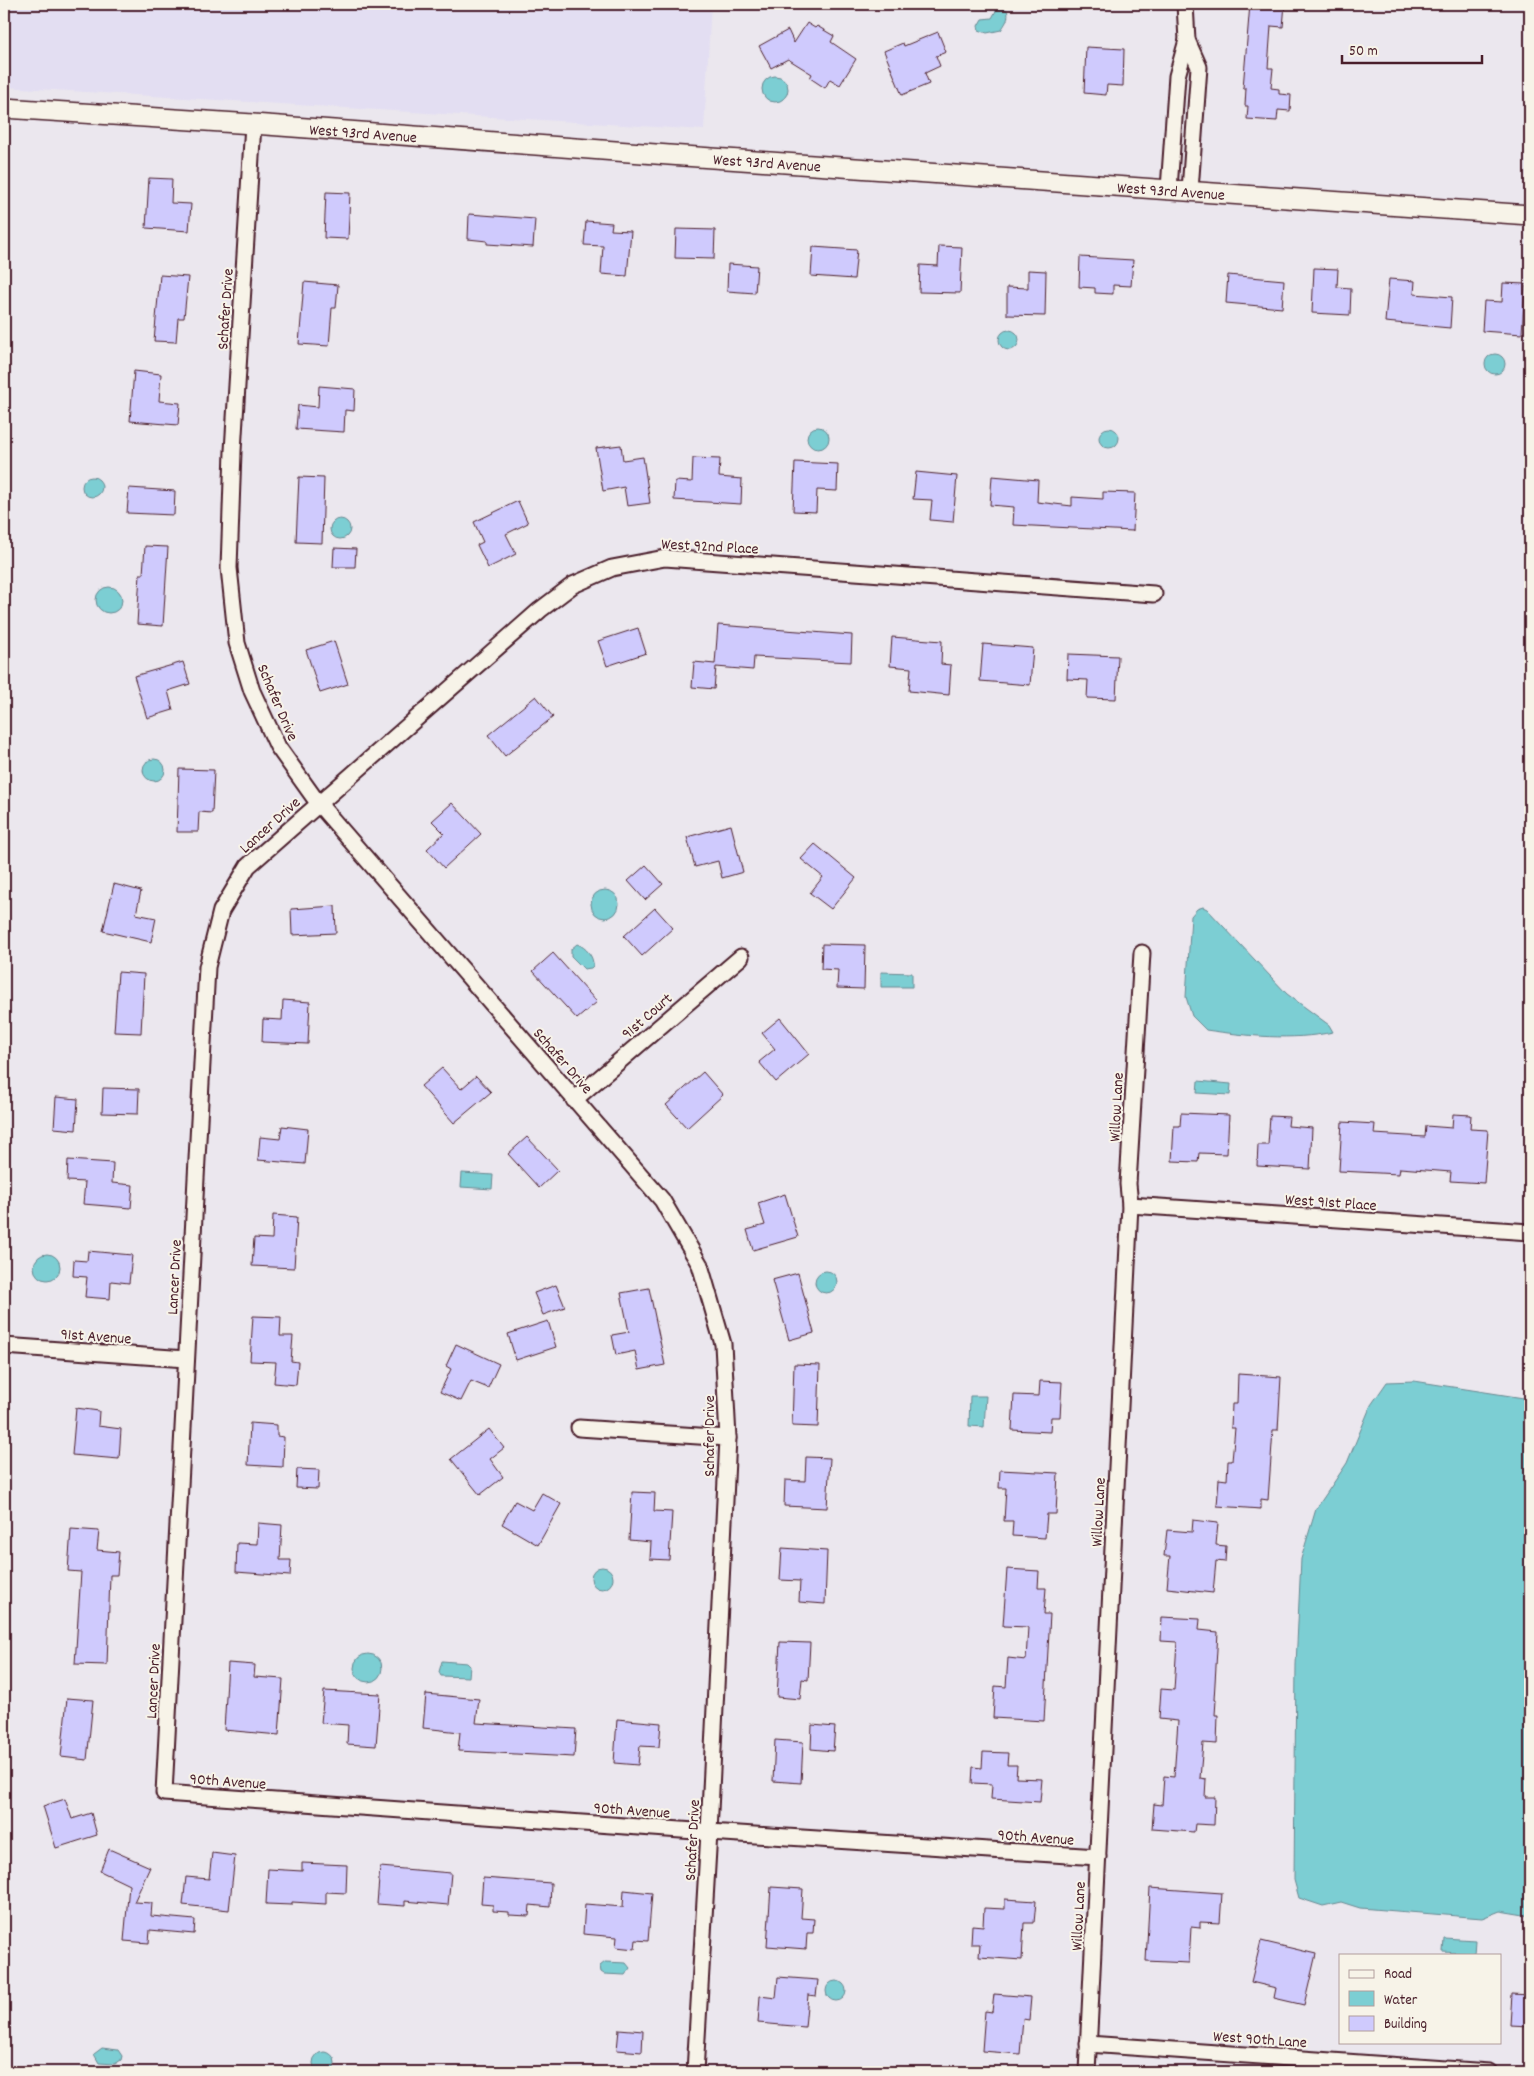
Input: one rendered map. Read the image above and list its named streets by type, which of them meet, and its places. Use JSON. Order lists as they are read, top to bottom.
{
  "streets": {
    "street": [
      "West 93rd Avenue",
      "Schafer Drive",
      "West 92nd Place",
      "Lancer Drive",
      "91st Court",
      "Willow Lane",
      "West 91st Place",
      "91st Avenue",
      "90th Avenue",
      "West 90th Lane"
    ]
  },
  "crossings": [
    ["West 93rd Avenue", "Schafer Drive"],
    ["Schafer Drive", "West 92nd Place"],
    ["Schafer Drive", "Lancer Drive"],
    ["Schafer Drive", "91st Court"],
    ["Schafer Drive", "90th Avenue"],
    ["West 92nd Place", "Lancer Drive"],
    ["Lancer Drive", "91st Avenue"],
    ["Lancer Drive", "90th Avenue"],
    ["Willow Lane", "West 91st Place"],
    ["Willow Lane", "90th Avenue"],
    ["Willow Lane", "West 90th Lane"]
  ],
  "legend": ["Road", "Water", "Building"],
  "scale_bar": "50 m"
}
